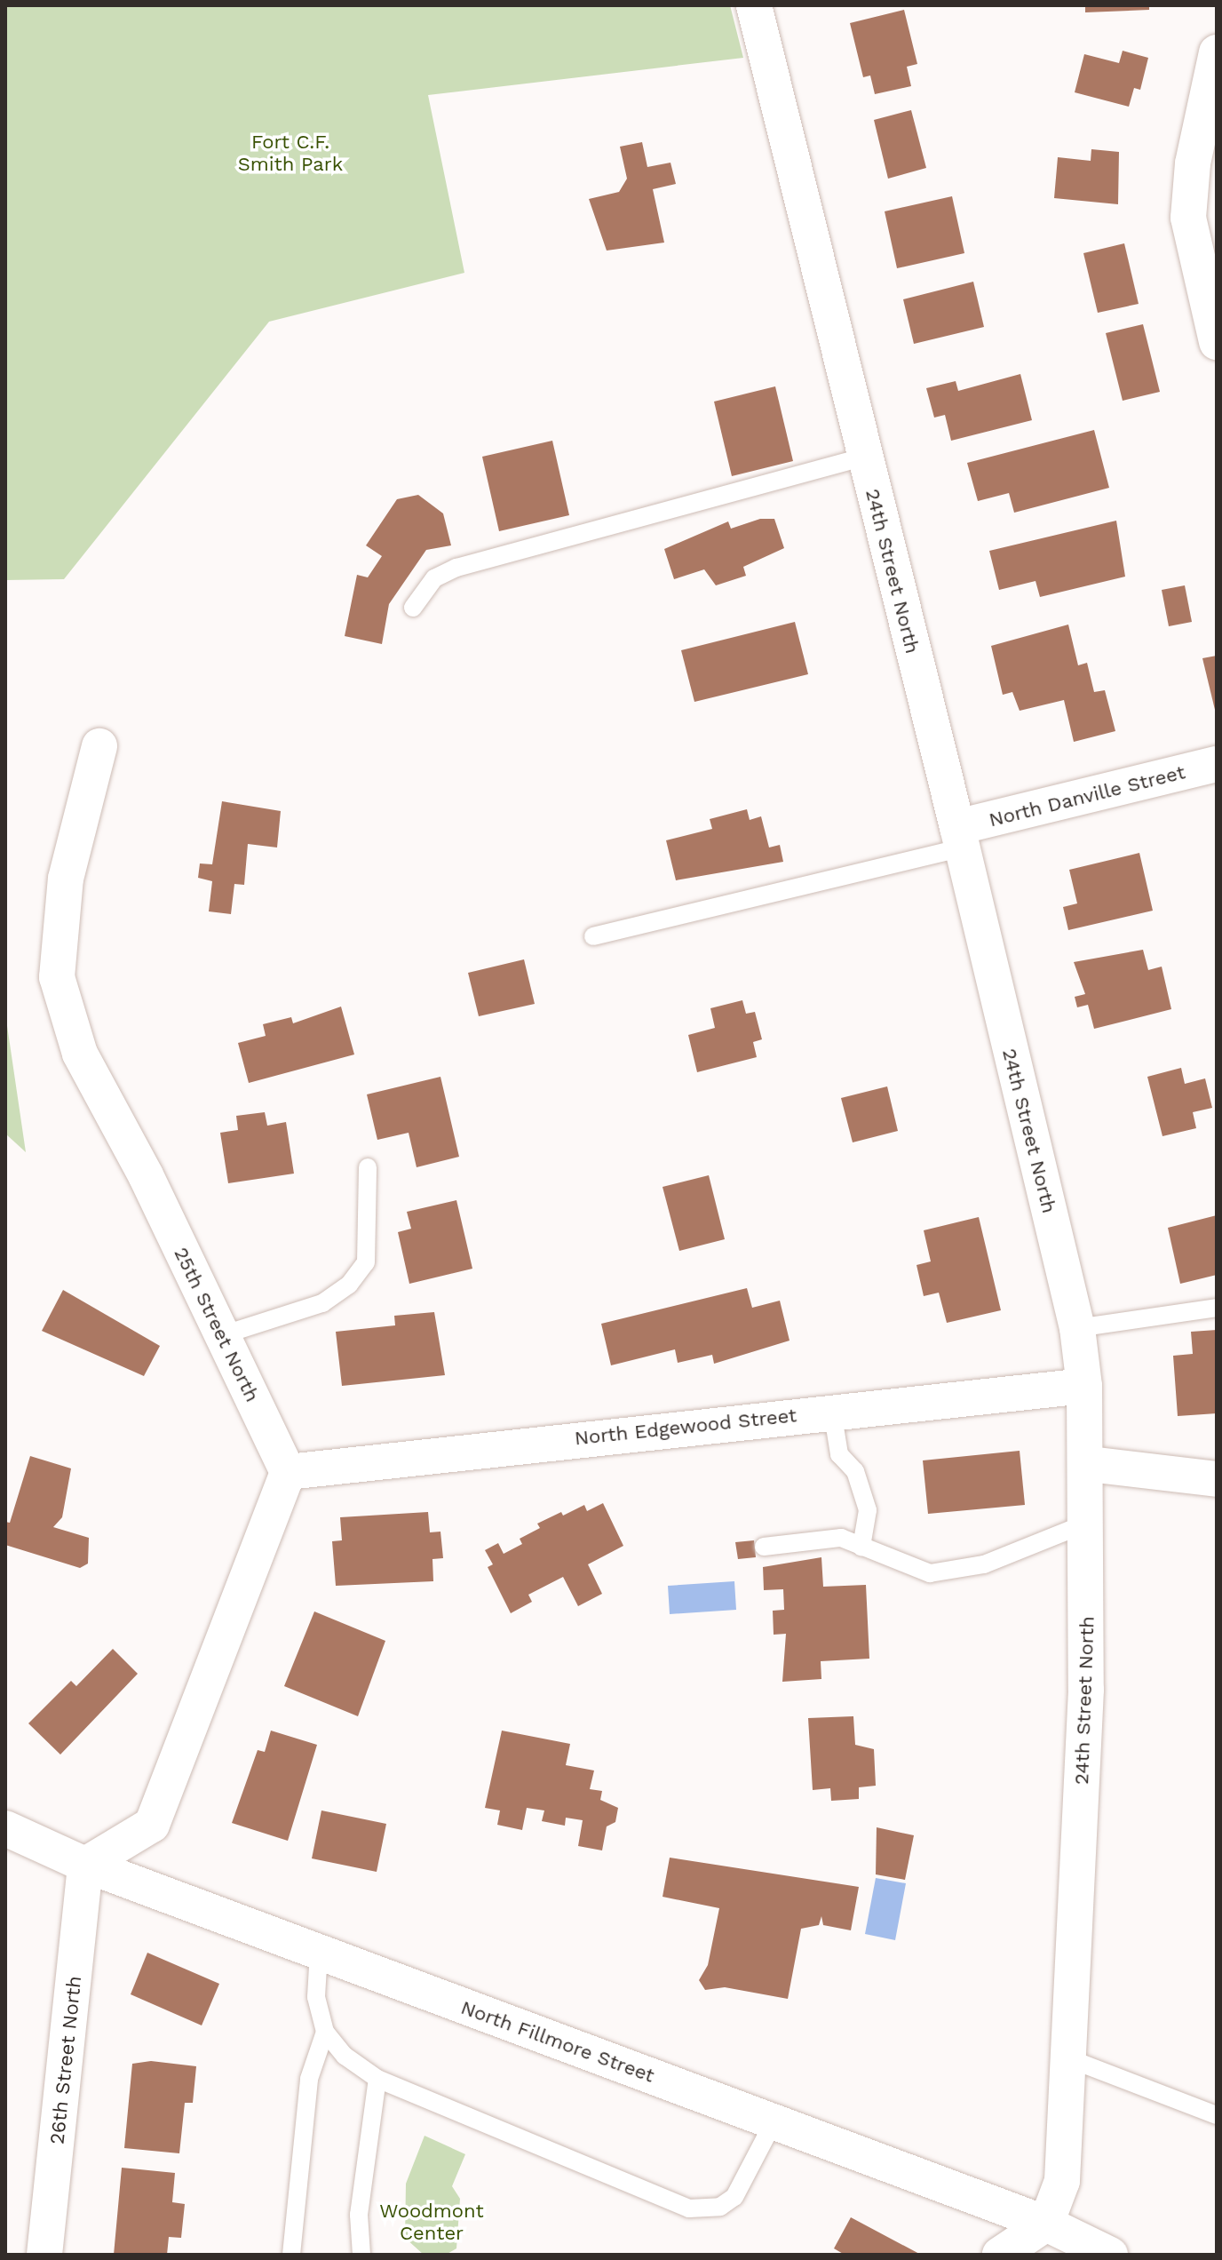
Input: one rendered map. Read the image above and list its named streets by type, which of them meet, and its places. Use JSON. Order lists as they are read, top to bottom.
{
  "streets": {
    "street": [
      "24th Street North",
      "North Danville Street",
      "25th Street North",
      "North Edgewood Street",
      "North Fillmore Street",
      "26th Street North"
    ]
  },
  "crossings": [
    ["24th Street North", "North Danville Street"],
    ["24th Street North", "North Edgewood Street"],
    ["24th Street North", "North Fillmore Street"],
    ["25th Street North", "North Edgewood Street"],
    ["North Fillmore Street", "26th Street North"]
  ],
  "parks": ["Fort C.F. Smith Park", "Woodmont Center"]
}
